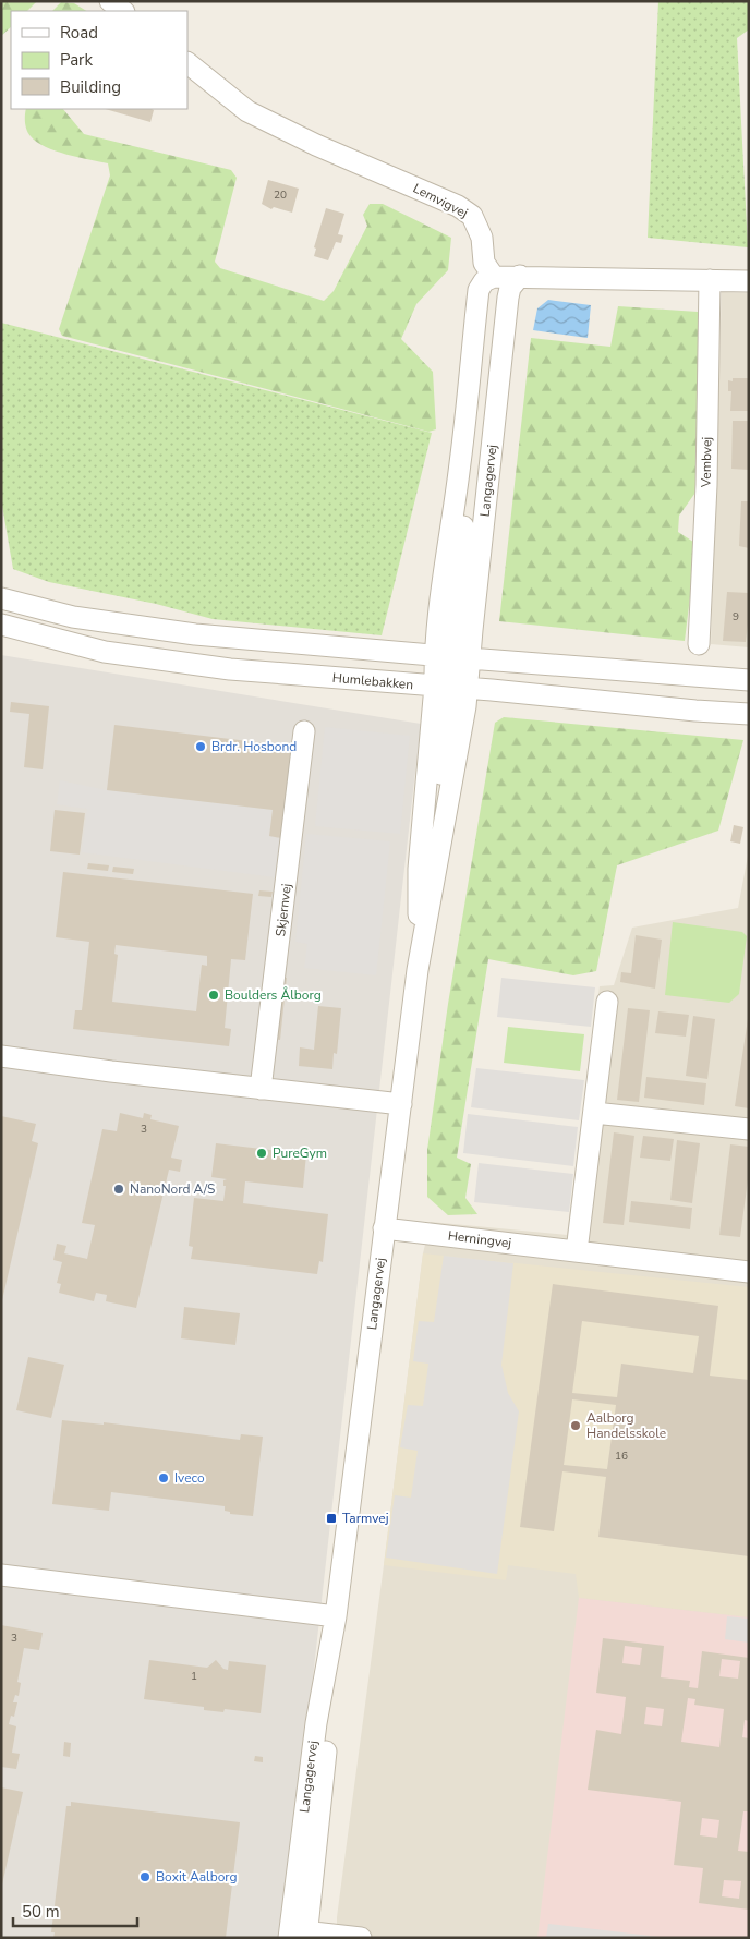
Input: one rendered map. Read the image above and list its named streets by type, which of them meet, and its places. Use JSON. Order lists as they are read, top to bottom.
{
  "streets": {
    "street": [
      "Lemvigvej",
      "Vembvej",
      "Langagervej",
      "Humlebakken",
      "Skjernvej",
      "Herningvej"
    ]
  },
  "crossings": [
    ["Lemvigvej", "Langagervej"],
    ["Langagervej", "Humlebakken"],
    ["Langagervej", "Herningvej"]
  ],
  "places": {
    "other": [
      "Brdr. Hosbond",
      "Boulders Ålborg",
      "PureGym",
      "NanoNord A/S",
      "Aalborg Handelsskole",
      "Iveco",
      "Boxit Aalborg"
    ],
    "transit": ["Tarmvej"]
  },
  "house_numbers": [
    "20",
    "9",
    "3",
    "16",
    "3",
    "1"
  ],
  "legend": ["Road", "Park", "Building"],
  "scale_bar": "50 m"
}
